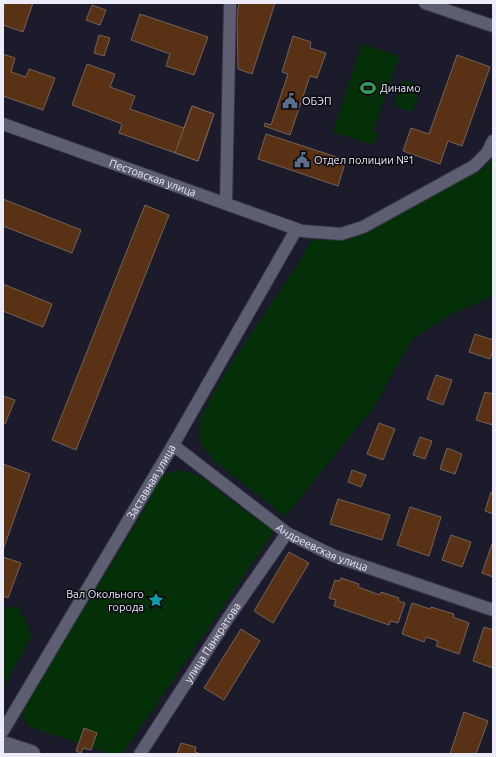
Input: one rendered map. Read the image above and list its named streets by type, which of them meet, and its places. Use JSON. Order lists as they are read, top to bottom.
{
  "streets": {
    "street": [
      "Пестовская улица",
      "Заставная улица",
      "Андреевская улица",
      "улица Панкратова"
    ]
  },
  "crossings": [
    ["Пестовская улица", "Заставная улица"],
    ["Заставная улица", "Андреевская улица"],
    ["Андреевская улица", "улица Панкратова"]
  ],
  "places": {
    "sports": ["Динамо"],
    "public building": ["ОБЭП", "Отдел полиции №1"],
    "place": ["Вал Окольного города"]
  }
}
